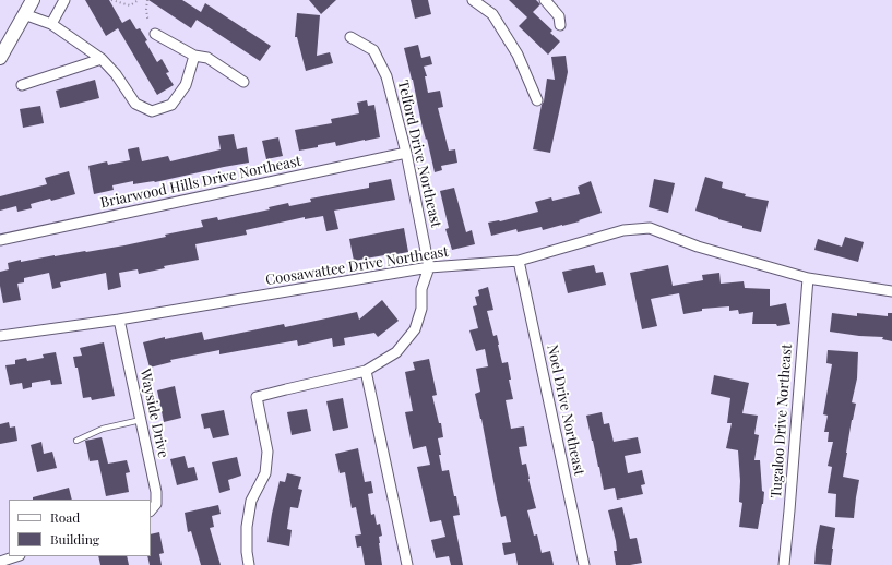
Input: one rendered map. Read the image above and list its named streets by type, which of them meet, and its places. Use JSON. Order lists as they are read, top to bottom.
{
  "streets": {
    "street": [
      "Telford Drive Northeast",
      "Briarwood Hills Drive Northeast",
      "Coosawattee Drive Northeast",
      "Noel Drive Northeast",
      "Wayside Drive",
      "Tugaloo Drive Northeast"
    ]
  },
  "crossings": [
    ["Telford Drive Northeast", "Briarwood Hills Drive Northeast"],
    ["Telford Drive Northeast", "Coosawattee Drive Northeast"],
    ["Coosawattee Drive Northeast", "Noel Drive Northeast"],
    ["Coosawattee Drive Northeast", "Wayside Drive"],
    ["Coosawattee Drive Northeast", "Tugaloo Drive Northeast"]
  ],
  "legend": ["Road", "Building"]
}
